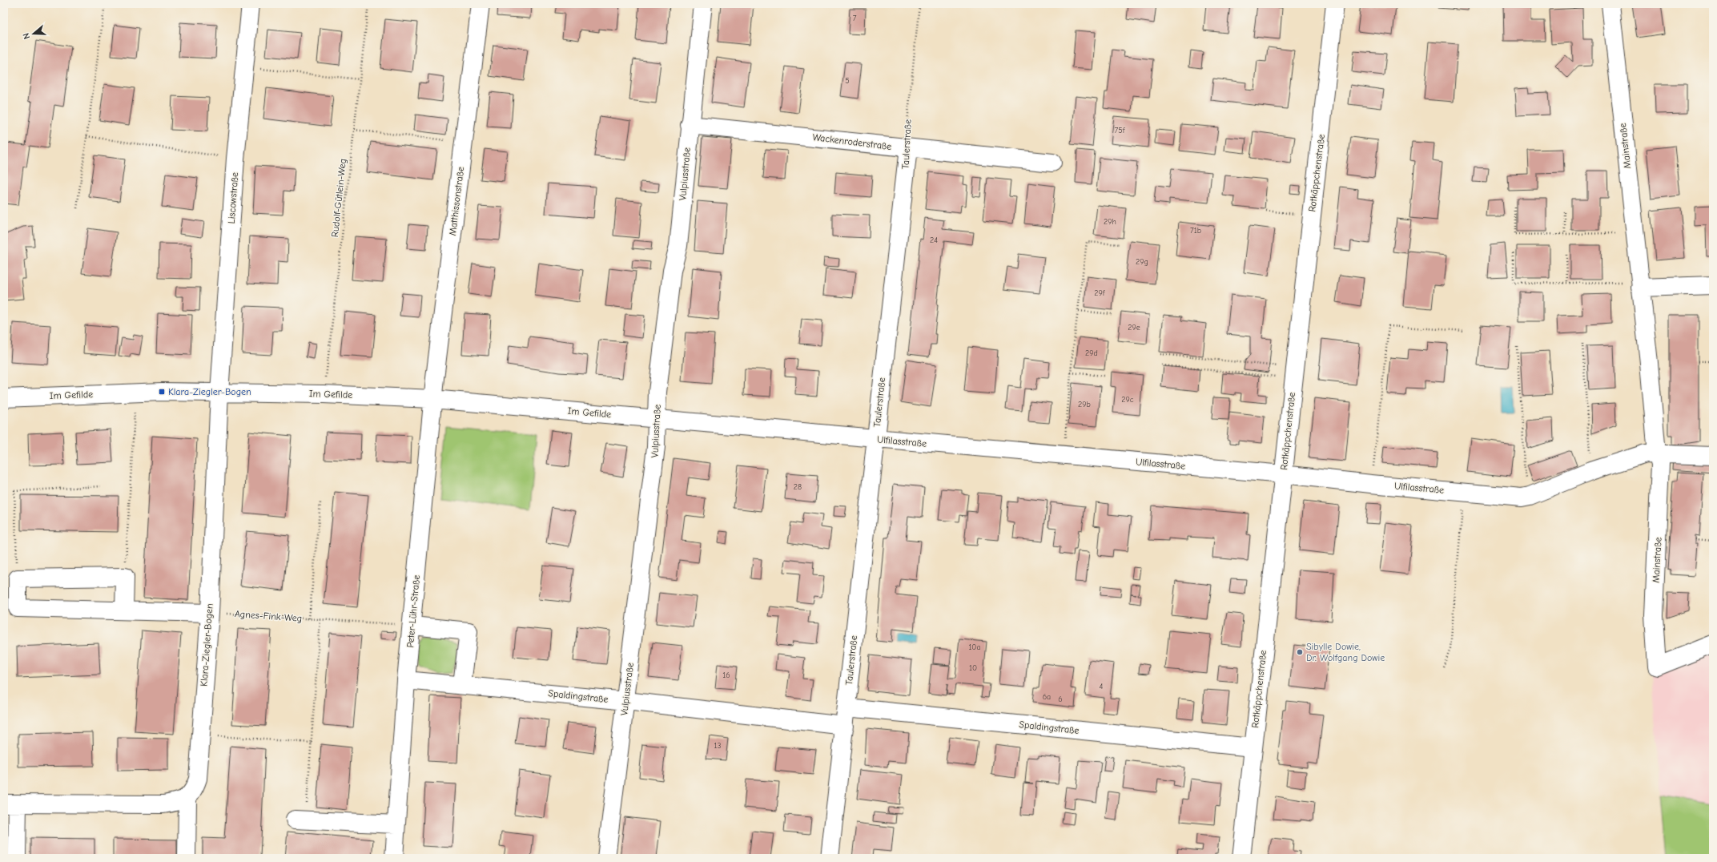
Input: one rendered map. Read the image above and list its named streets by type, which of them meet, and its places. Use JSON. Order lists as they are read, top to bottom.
{
  "streets": {
    "street": [
      "Wackenroderstraße",
      "Taulerstraße",
      "Mainstraße",
      "Rotkäppchenstraße",
      "Vulpiusstraße",
      "Liscowstraße",
      "Matthissonstraße",
      "Im Gefilde",
      "Ulfilasstraße",
      "Peter-Lühr-Straße",
      "Klara-Ziegler-Bogen",
      "Spaldingstraße"
    ],
    "path": ["Rudolf-Gütlein-Weg", "Agnes-Fink-Weg"]
  },
  "crossings": [
    ["Wackenroderstraße", "Taulerstraße"],
    ["Wackenroderstraße", "Vulpiusstraße"],
    ["Taulerstraße", "Ulfilasstraße"],
    ["Taulerstraße", "Spaldingstraße"],
    ["Mainstraße", "Ulfilasstraße"],
    ["Rotkäppchenstraße", "Ulfilasstraße"],
    ["Rotkäppchenstraße", "Spaldingstraße"],
    ["Vulpiusstraße", "Im Gefilde"],
    ["Vulpiusstraße", "Ulfilasstraße"],
    ["Vulpiusstraße", "Spaldingstraße"],
    ["Liscowstraße", "Im Gefilde"],
    ["Liscowstraße", "Klara-Ziegler-Bogen"],
    ["Rudolf-Gütlein-Weg", "Im Gefilde"],
    ["Matthissonstraße", "Im Gefilde"],
    ["Matthissonstraße", "Peter-Lühr-Straße"],
    ["Im Gefilde", "Ulfilasstraße"],
    ["Im Gefilde", "Peter-Lühr-Straße"],
    ["Im Gefilde", "Klara-Ziegler-Bogen"],
    ["Peter-Lühr-Straße", "Agnes-Fink-Weg"],
    ["Peter-Lühr-Straße", "Spaldingstraße"],
    ["Agnes-Fink-Weg", "Klara-Ziegler-Bogen"]
  ],
  "places": {
    "transit": ["Klara-Ziegler-Bogen"],
    "other": ["Sibylle Dowie, Dr. Wolfgang Dowie"]
  },
  "house_numbers": [
    "7",
    "5",
    "75f",
    "29h",
    "71b",
    "24",
    "29g",
    "29f",
    "29e",
    "29d",
    "29c",
    "29b",
    "28",
    "10a",
    "10",
    "16",
    "4",
    "6a",
    "6",
    "13"
  ],
  "north": "left"
}
